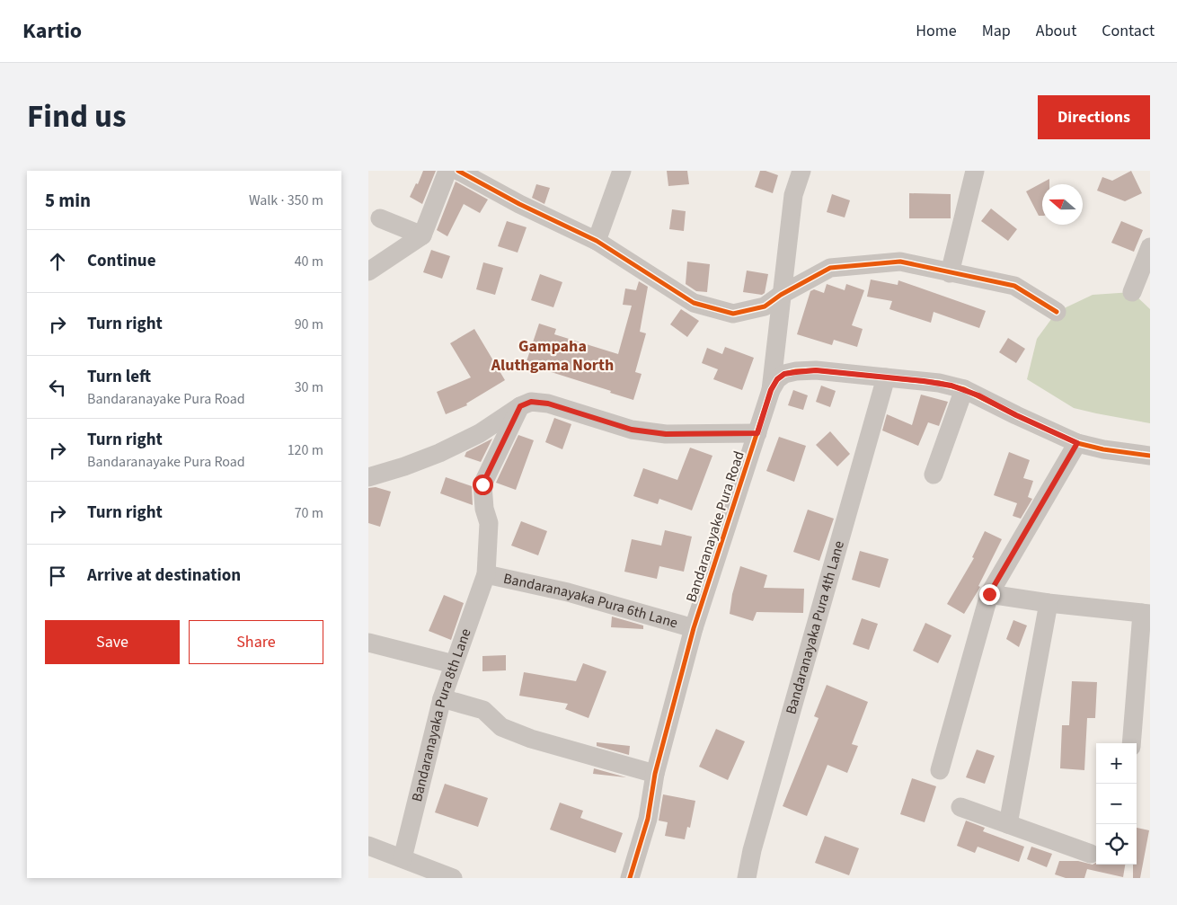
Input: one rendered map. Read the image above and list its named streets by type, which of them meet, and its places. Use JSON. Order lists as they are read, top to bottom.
{
  "streets": {
    "street": [
      "Bandaranayake Pura Road",
      "Bandaranayaka Pura 6th Lane",
      "Bandaranayaka Pura 4th Lane",
      "Bandaranayaka Pura 8th Lane"
    ]
  },
  "crossings": [
    ["Bandaranayake Pura Road", "Bandaranayaka Pura 6th Lane"],
    ["Bandaranayake Pura Road", "Bandaranayaka Pura 4th Lane"],
    ["Bandaranayaka Pura 6th Lane", "Bandaranayaka Pura 8th Lane"]
  ],
  "districts": ["Gampaha Aluthgama North"],
  "north": "left",
  "page": {
    "header": "Kartio",
    "nav": [
      "Home",
      "Map",
      "About",
      "Contact"
    ],
    "title": "Find us",
    "buttons": [
      "Directions",
      ["Save", "Share"]
    ],
    "heading": ["5 min", "Walk · 350 m"],
    "list": [
      ["Continue", "40 m"],
      ["Turn right", "90 m"],
      ["Turn left", "Bandaranayake Pura Road", "30 m"],
      ["Turn right", "Bandaranayake Pura Road", "120 m"],
      ["Turn right", "70 m"],
      "Arrive at destination"
    ],
    "map_buttons": ["+", "−"]
  }
}
